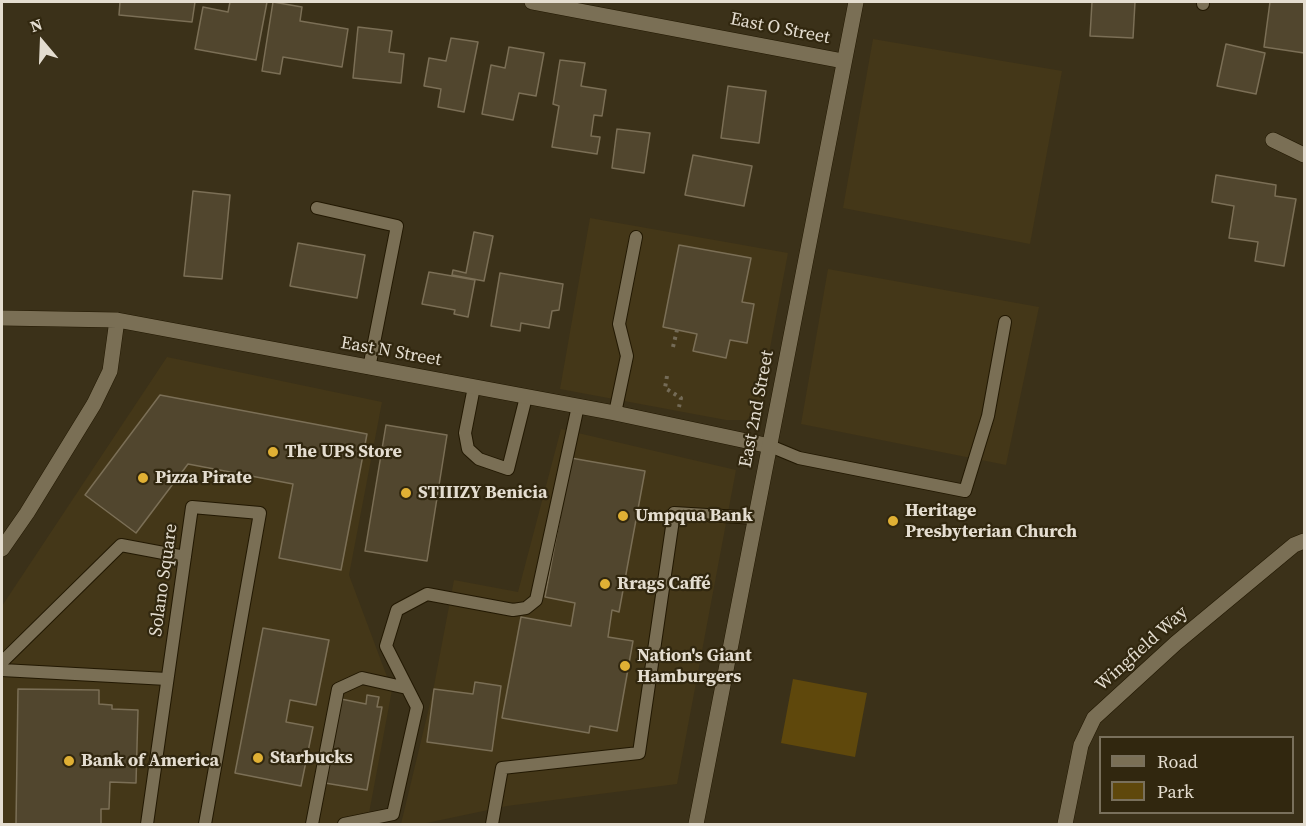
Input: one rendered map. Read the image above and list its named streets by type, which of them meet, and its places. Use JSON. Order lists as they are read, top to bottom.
{
  "streets": {
    "street": [
      "East O Street",
      "East N Street",
      "East 2nd Street",
      "Wingfield Way"
    ],
    "lane": ["Solano Square"]
  },
  "crossings": [
    ["East O Street", "East 2nd Street"],
    ["East N Street", "East 2nd Street"]
  ],
  "places": [
    "The UPS Store",
    "Pizza Pirate",
    "STIIIZY Benicia",
    "Umpqua Bank",
    "Heritage Presbyterian Church",
    "Rrags Caffé",
    "Nation's Giant Hamburgers",
    "Starbucks",
    "Bank of America"
  ],
  "legend": ["Road", "Park"],
  "north": "top"
}
